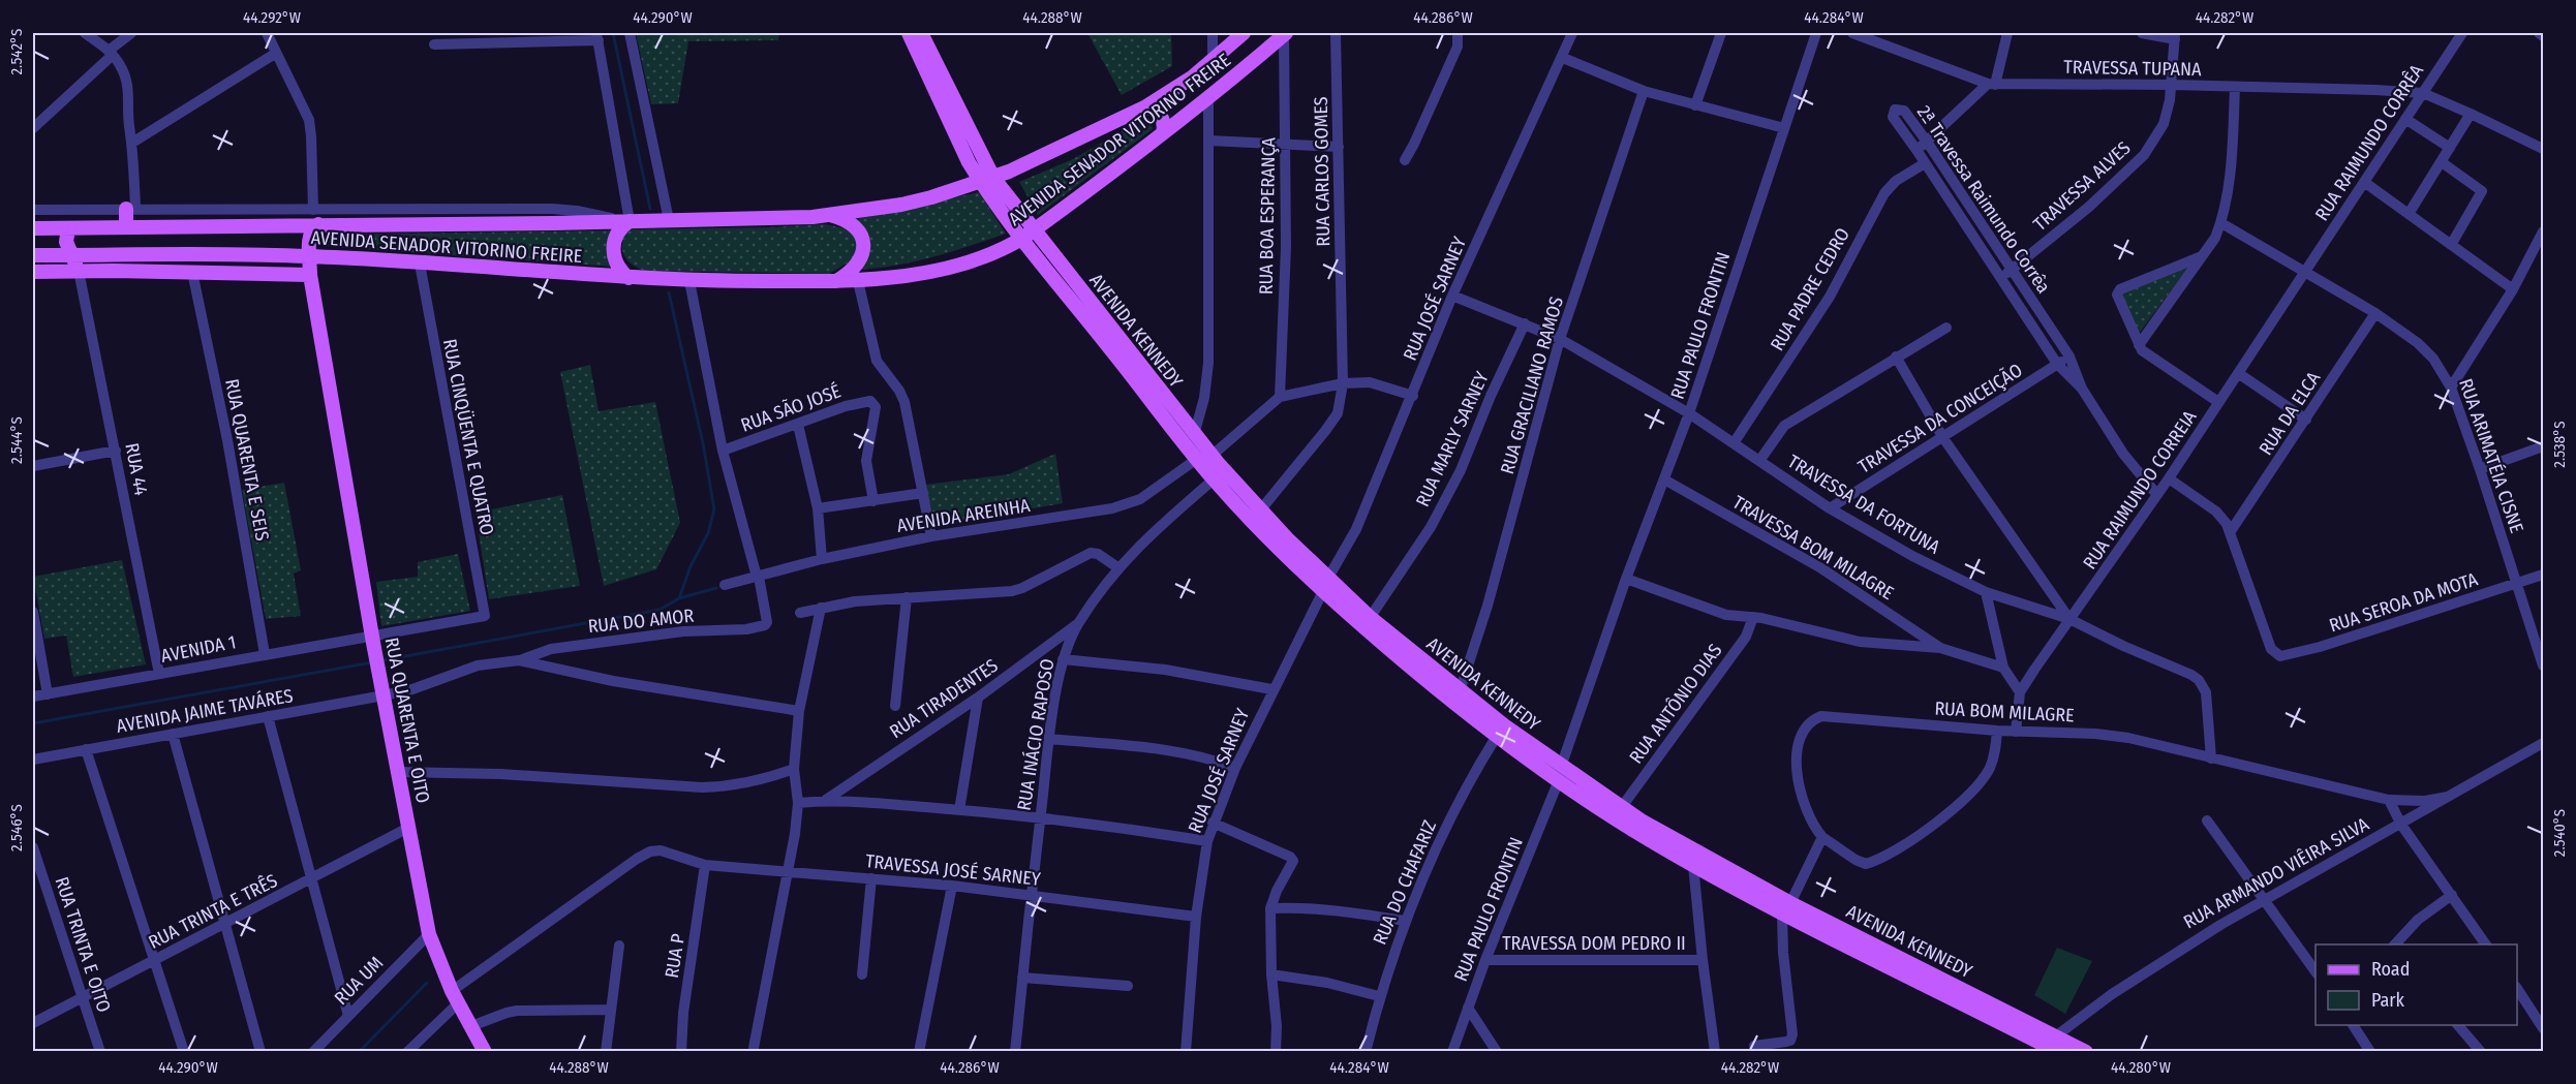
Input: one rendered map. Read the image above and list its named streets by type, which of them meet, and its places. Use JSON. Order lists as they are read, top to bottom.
{
  "streets": {
    "main road": ["AVENIDA SENADOR VITORINO FREIRE", "AVENIDA KENNEDY", "RUA QUARENTA E OITO"],
    "street": [
      "TRAVESSA TUPANA",
      "RUA RAIMUNDO CORRÊA",
      "RUA CARLOS GOMES",
      "TRAVESSA ALVES",
      "2ª Travessa Raimundo Corrêa",
      "RUA BOA ESPERANÇA",
      "RUA PADRE CEDRO",
      "RUA JOSÉ SARNEY",
      "RUA PAULO FRONTIN",
      "RUA GRACILIANO RAMOS",
      "RUA SÃO JOSÉ",
      "RUA DA ELCA",
      "TRAVESSA DA CONCEIÇÃO",
      "RUA CINQÜENTA E QUATRO",
      "RUA MARLY SARNEY",
      "RUA ARIMATÉIA CISNE",
      "RUA QUARENTA E SEIS",
      "RUA 44",
      "RUA RAIMUNDO CORREIA",
      "TRAVESSA DA FORTUNA",
      "AVENIDA AREINHA",
      "TRAVESSA BOM MILAGRE",
      "RUA SEROA DA MOTA",
      "RUA DO AMOR",
      "AVENIDA 1",
      "RUA TIRADENTES",
      "RUA ANTÔNIO DIAS",
      "AVENIDA JAIME TAVÁRES",
      "RUA BOM MILAGRE",
      "RUA INÁCIO RAPOSO",
      "TRAVESSA JOSÉ SARNEY",
      "RUA ARMANDO VIÊIRA SILVA",
      "RUA DO CHAFARIZ",
      "RUA TRINTA E TRÊS",
      "TRAVESSA DOM PEDRO II",
      "RUA TRINTA E OITO",
      "RUA P",
      "RUA UM"
    ]
  },
  "crossings": [
    ["TRAVESSA TUPANA", "RUA RAIMUNDO CORRÊA"],
    ["TRAVESSA TUPANA", "TRAVESSA ALVES"],
    ["AVENIDA SENADOR VITORINO FREIRE", "RUA BOA ESPERANÇA"],
    ["AVENIDA SENADOR VITORINO FREIRE", "AVENIDA KENNEDY"],
    ["AVENIDA SENADOR VITORINO FREIRE", "RUA CINQÜENTA E QUATRO"],
    ["AVENIDA SENADOR VITORINO FREIRE", "RUA QUARENTA E SEIS"],
    ["AVENIDA SENADOR VITORINO FREIRE", "RUA 44"],
    ["AVENIDA SENADOR VITORINO FREIRE", "RUA QUARENTA E OITO"],
    ["RUA RAIMUNDO CORRÊA", "RUA ARIMATÉIA CISNE"],
    ["RUA RAIMUNDO CORRÊA", "RUA RAIMUNDO CORREIA"],
    ["RUA CARLOS GOMES", "AVENIDA KENNEDY"],
    ["TRAVESSA ALVES", "2ª Travessa Raimundo Corrêa"],
    ["2ª Travessa Raimundo Corrêa", "RUA PADRE CEDRO"],
    ["2ª Travessa Raimundo Corrêa", "TRAVESSA DA CONCEIÇÃO"],
    ["RUA BOA ESPERANÇA", "AVENIDA AREINHA"],
    ["RUA PADRE CEDRO", "TRAVESSA DA FORTUNA"],
    ["RUA JOSÉ SARNEY", "AVENIDA KENNEDY"],
    ["RUA JOSÉ SARNEY", "TRAVESSA DA FORTUNA"],
    ["RUA JOSÉ SARNEY", "TRAVESSA JOSÉ SARNEY"],
    ["RUA PAULO FRONTIN", "AVENIDA KENNEDY"],
    ["RUA PAULO FRONTIN", "TRAVESSA DA FORTUNA"],
    ["RUA PAULO FRONTIN", "TRAVESSA BOM MILAGRE"],
    ["RUA PAULO FRONTIN", "TRAVESSA DOM PEDRO II"],
    ["AVENIDA KENNEDY", "RUA GRACILIANO RAMOS"],
    ["AVENIDA KENNEDY", "RUA MARLY SARNEY"],
    ["AVENIDA KENNEDY", "AVENIDA AREINHA"],
    ["AVENIDA KENNEDY", "RUA ANTÔNIO DIAS"],
    ["AVENIDA KENNEDY", "RUA INÁCIO RAPOSO"],
    ["AVENIDA KENNEDY", "RUA ARMANDO VIÊIRA SILVA"],
    ["AVENIDA KENNEDY", "RUA DO CHAFARIZ"],
    ["RUA GRACILIANO RAMOS", "TRAVESSA DA FORTUNA"],
    ["RUA DA ELCA", "RUA ARIMATÉIA CISNE"],
    ["RUA DA ELCA", "RUA SEROA DA MOTA"],
    ["TRAVESSA DA CONCEIÇÃO", "TRAVESSA DA FORTUNA"],
    ["RUA CINQÜENTA E QUATRO", "AVENIDA 1"],
    ["RUA CINQÜENTA E QUATRO", "RUA QUARENTA E OITO"],
    ["RUA MARLY SARNEY", "TRAVESSA DA FORTUNA"],
    ["RUA ARIMATÉIA CISNE", "RUA RAIMUNDO CORREIA"],
    ["RUA ARIMATÉIA CISNE", "RUA SEROA DA MOTA"],
    ["RUA QUARENTA E SEIS", "AVENIDA 1"],
    ["RUA 44", "AVENIDA 1"],
    ["RUA RAIMUNDO CORREIA", "TRAVESSA DA FORTUNA"],
    ["RUA RAIMUNDO CORREIA", "RUA BOM MILAGRE"],
    ["TRAVESSA DA FORTUNA", "RUA BOM MILAGRE"],
    ["AVENIDA AREINHA", "RUA DO AMOR"],
    ["TRAVESSA BOM MILAGRE", "RUA ANTÔNIO DIAS"],
    ["RUA DO AMOR", "AVENIDA JAIME TAVÁRES"],
    ["AVENIDA 1", "RUA QUARENTA E OITO"],
    ["RUA TIRADENTES", "RUA INÁCIO RAPOSO"],
    ["AVENIDA JAIME TAVÁRES", "RUA QUARENTA E OITO"],
    ["RUA BOM MILAGRE", "RUA ARMANDO VIÊIRA SILVA"],
    ["RUA QUARENTA E OITO", "TRAVESSA JOSÉ SARNEY"],
    ["RUA QUARENTA E OITO", "RUA TRINTA E TRÊS"],
    ["RUA QUARENTA E OITO", "RUA UM"],
    ["RUA INÁCIO RAPOSO", "TRAVESSA JOSÉ SARNEY"],
    ["TRAVESSA JOSÉ SARNEY", "RUA P"],
    ["RUA TRINTA E TRÊS", "RUA TRINTA E OITO"]
  ],
  "legend": ["Road", "Park"],
  "coordinates": [
    "44.292°W",
    "44.290°W",
    "44.288°W",
    "44.286°W",
    "44.284°W",
    "44.282°W",
    "2.542°S",
    "2.544°S",
    "2.538°S",
    "2.546°S",
    "2.540°S",
    "44.280°W"
  ]
}
